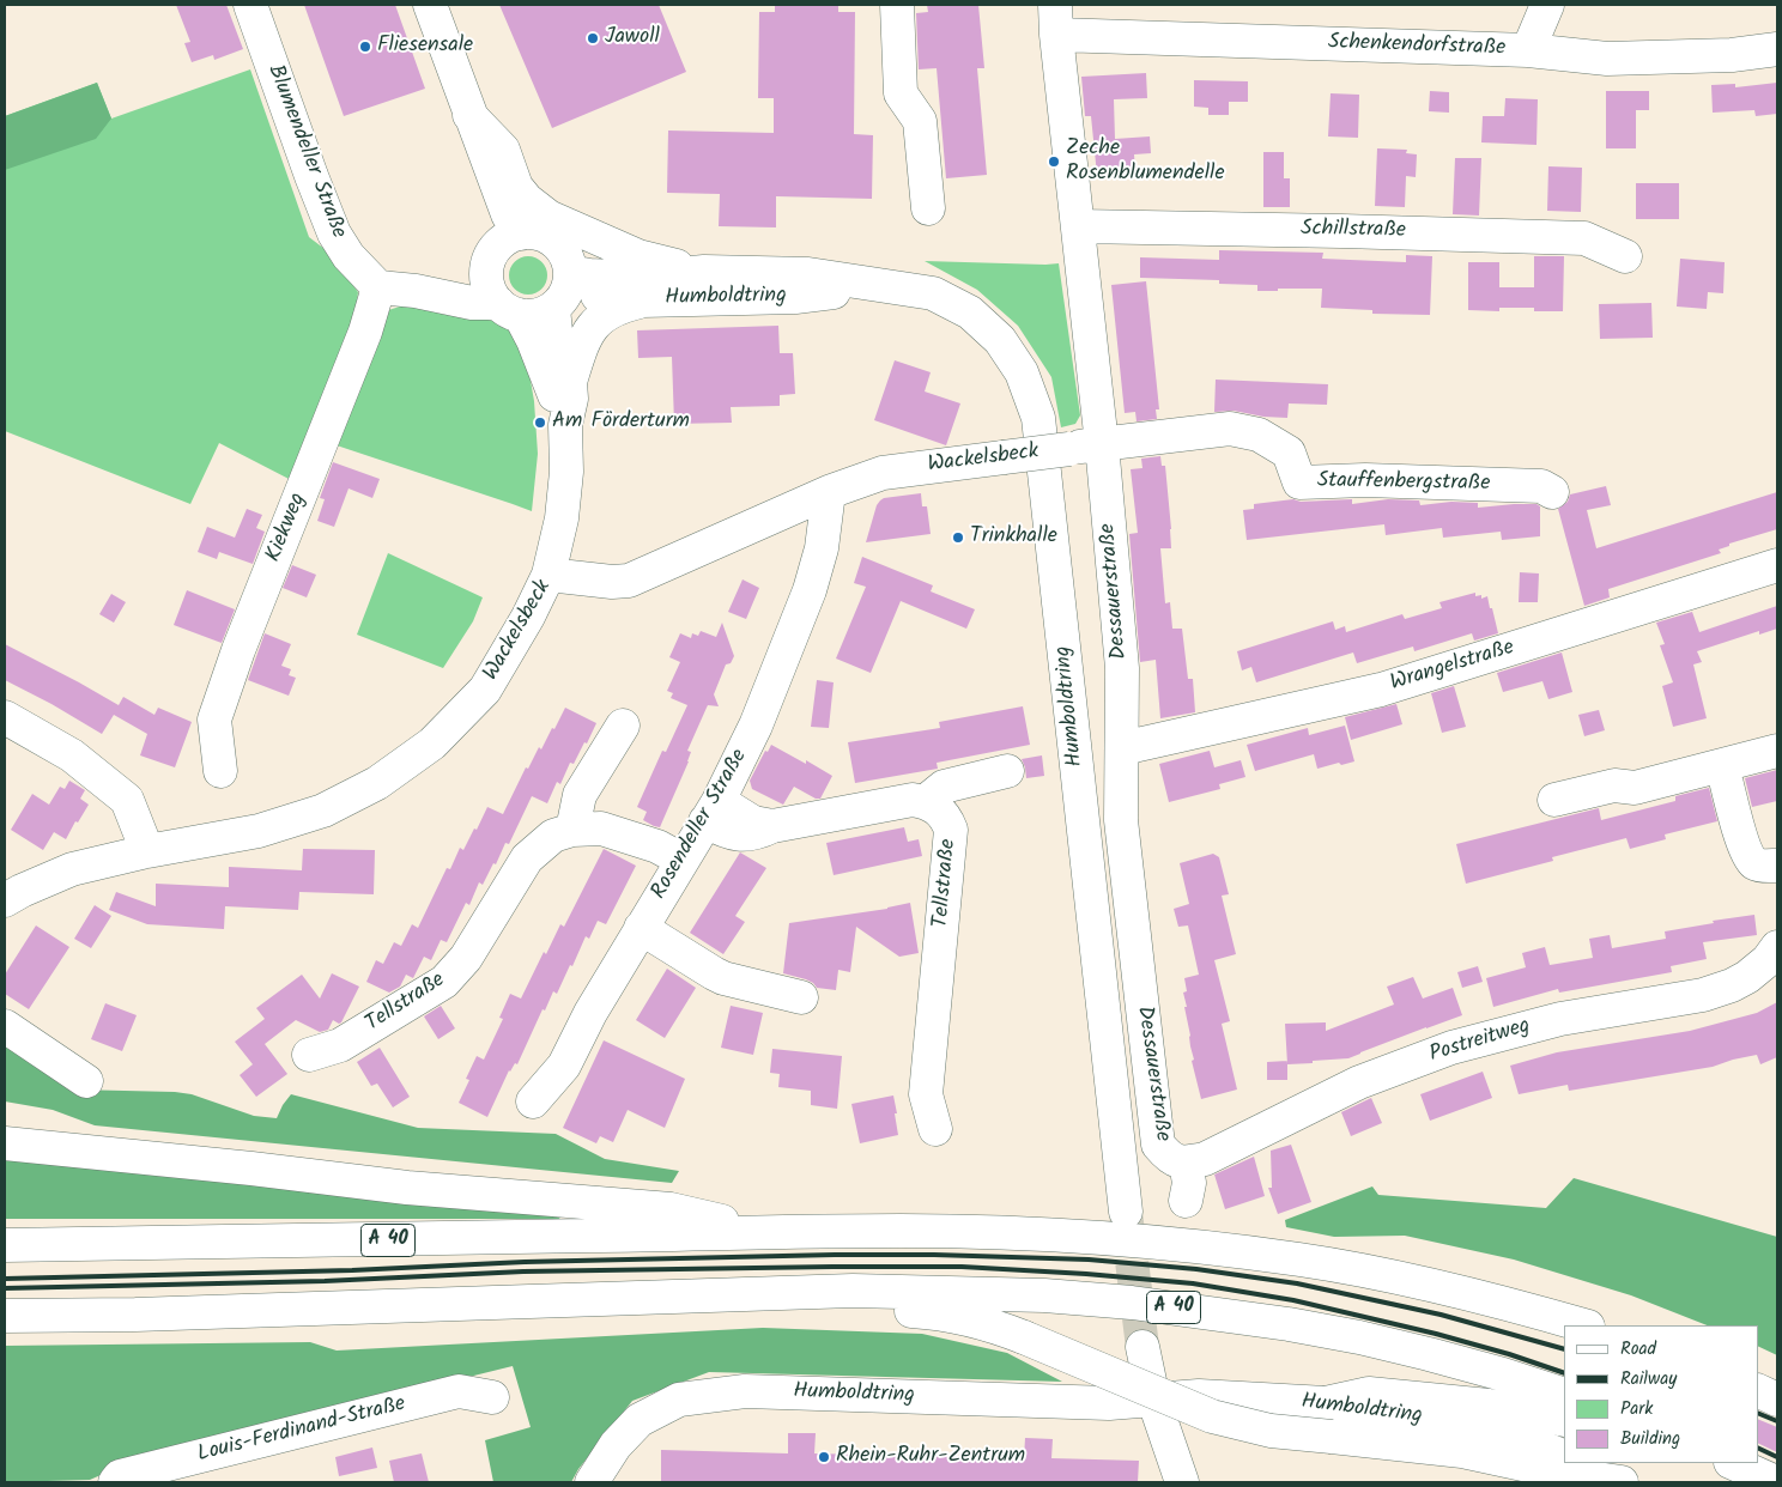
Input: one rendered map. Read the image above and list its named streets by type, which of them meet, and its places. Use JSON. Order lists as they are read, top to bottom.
{
  "streets": {
    "main road": [
      "Schenkendorfstraße",
      "Blumendeller Straße",
      "Schillstraße",
      "Humboldtring",
      "Wackelsbeck",
      "Stauffenbergstraße",
      "Kiekweg",
      "Dessauerstraße",
      "Wrangelstraße",
      "Rosendeller Straße",
      "Tellstraße",
      "Postreitweg",
      "A 40",
      "Louis-Ferdinand-Straße"
    ]
  },
  "crossings": [
    ["Schenkendorfstraße", "Dessauerstraße"],
    ["Blumendeller Straße", "Kiekweg"],
    ["Schillstraße", "Dessauerstraße"],
    ["Wackelsbeck", "Stauffenbergstraße"],
    ["Wackelsbeck", "Dessauerstraße"],
    ["Wackelsbeck", "Rosendeller Straße"],
    ["Stauffenbergstraße", "Dessauerstraße"],
    ["Dessauerstraße", "Wrangelstraße"],
    ["Dessauerstraße", "Postreitweg"],
    ["Rosendeller Straße", "Tellstraße"]
  ],
  "places": [
    "Jawoll",
    "Fliesensale",
    "Zeche Rosenblumendelle",
    "Am Förderturm",
    "Trinkhalle",
    "Rhein-Ruhr-Zentrum"
  ],
  "legend": [
    "Road",
    "Railway",
    "Park",
    "Building"
  ]
}
